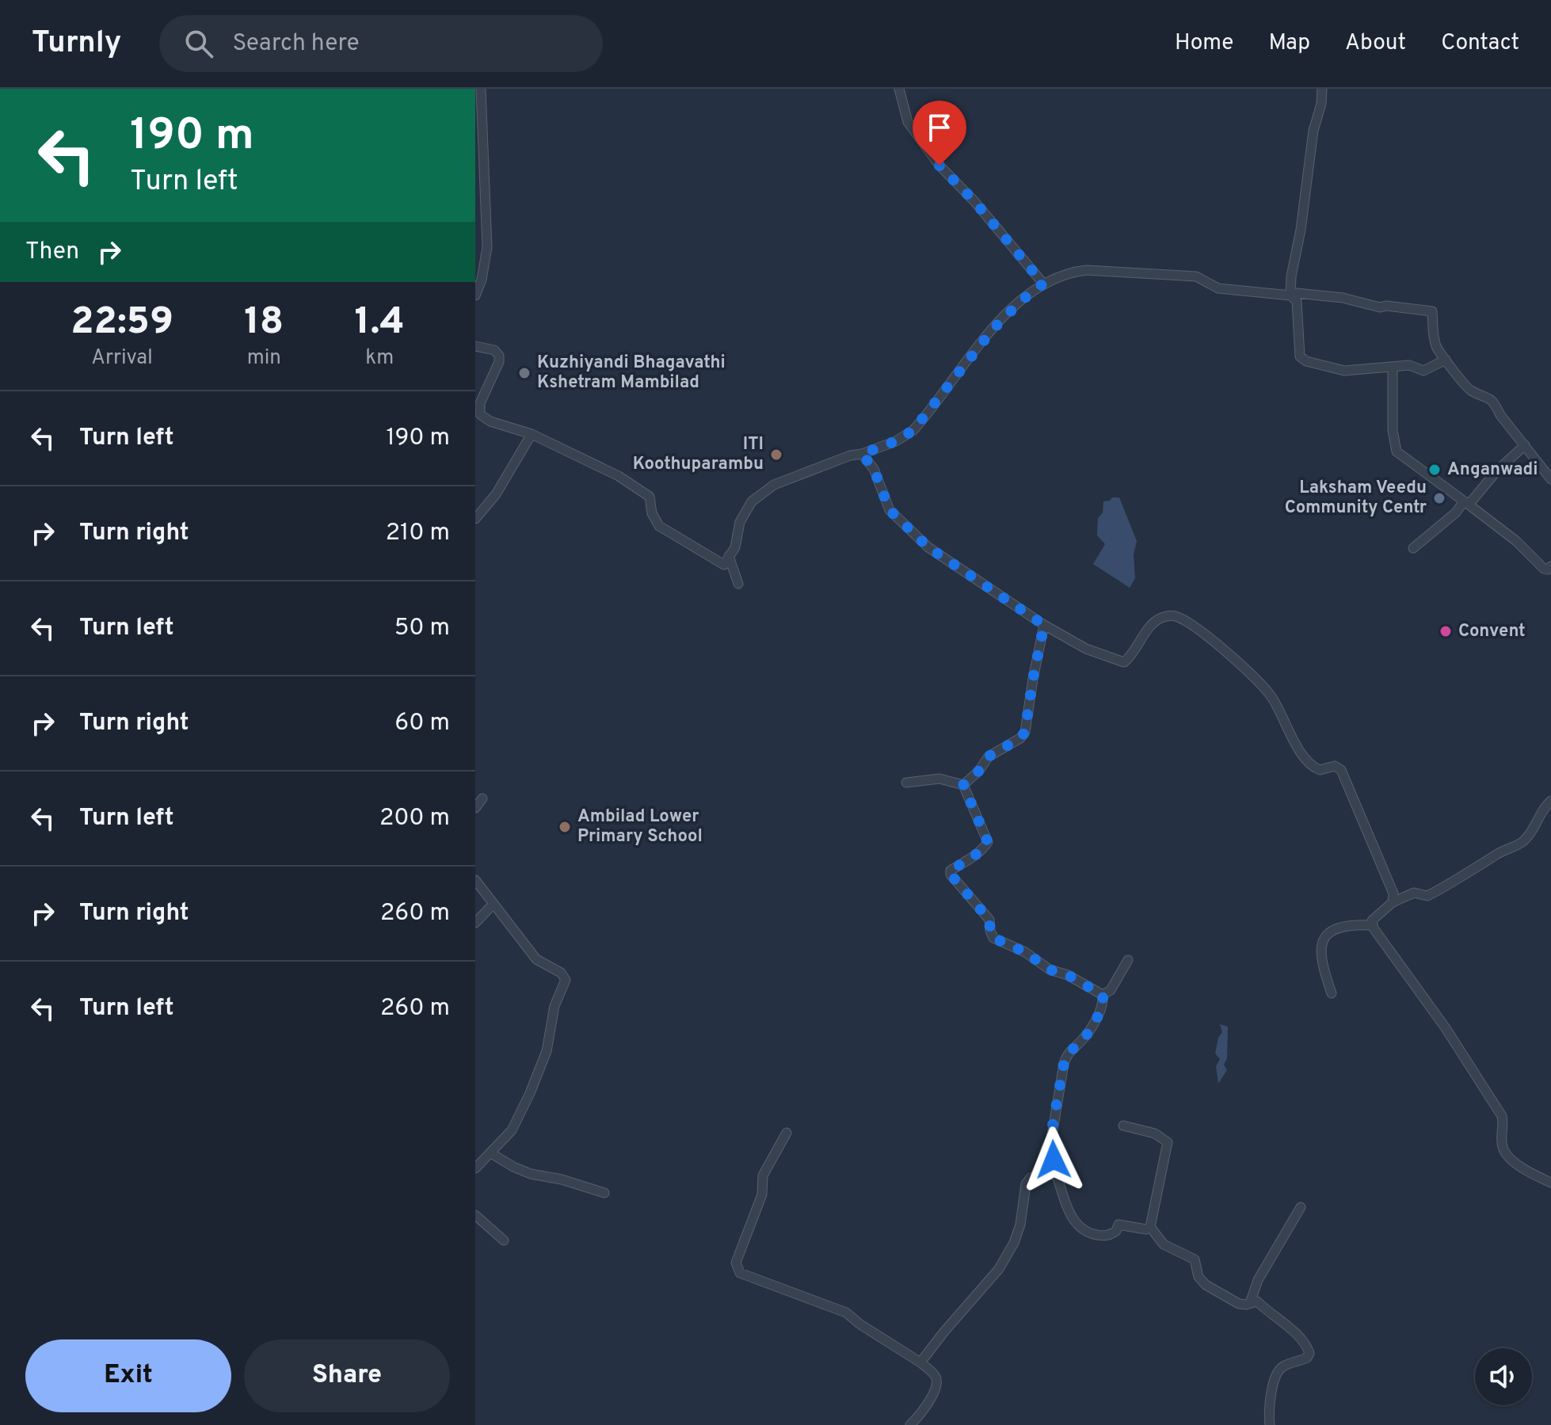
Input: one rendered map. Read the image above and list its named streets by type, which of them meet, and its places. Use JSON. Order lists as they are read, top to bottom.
{
  "places": [
    "Kuzhiyandi Bhagavathi Kshetram Mambilad",
    "ITI Koothuparambu",
    "Anganwadi",
    "Laksham Veedu Community Centr",
    "Convent",
    "Ambilad Lower Primary School"
  ],
  "page": {
    "header": "Turnly",
    "search": "Search here",
    "nav": [
      "Home",
      "Map",
      "About",
      "Contact"
    ],
    "turn": ["190 m", "Turn left"],
    "then": "Then",
    "eta": [
      "22:59",
      "Arrival",
      "18",
      "min",
      "1.4",
      "km"
    ],
    "list": [
      {
        "name": "Turn left",
        "value": "190 m"
      },
      {
        "name": "Turn right",
        "value": "210 m"
      },
      {
        "name": "Turn left",
        "value": "50 m"
      },
      {
        "name": "Turn right",
        "value": "60 m"
      },
      {
        "name": "Turn left",
        "value": "200 m"
      },
      {
        "name": "Turn right",
        "value": "260 m"
      },
      {
        "name": "Turn left",
        "value": "260 m"
      }
    ],
    "buttons": ["Exit", "Share"]
  }
}
